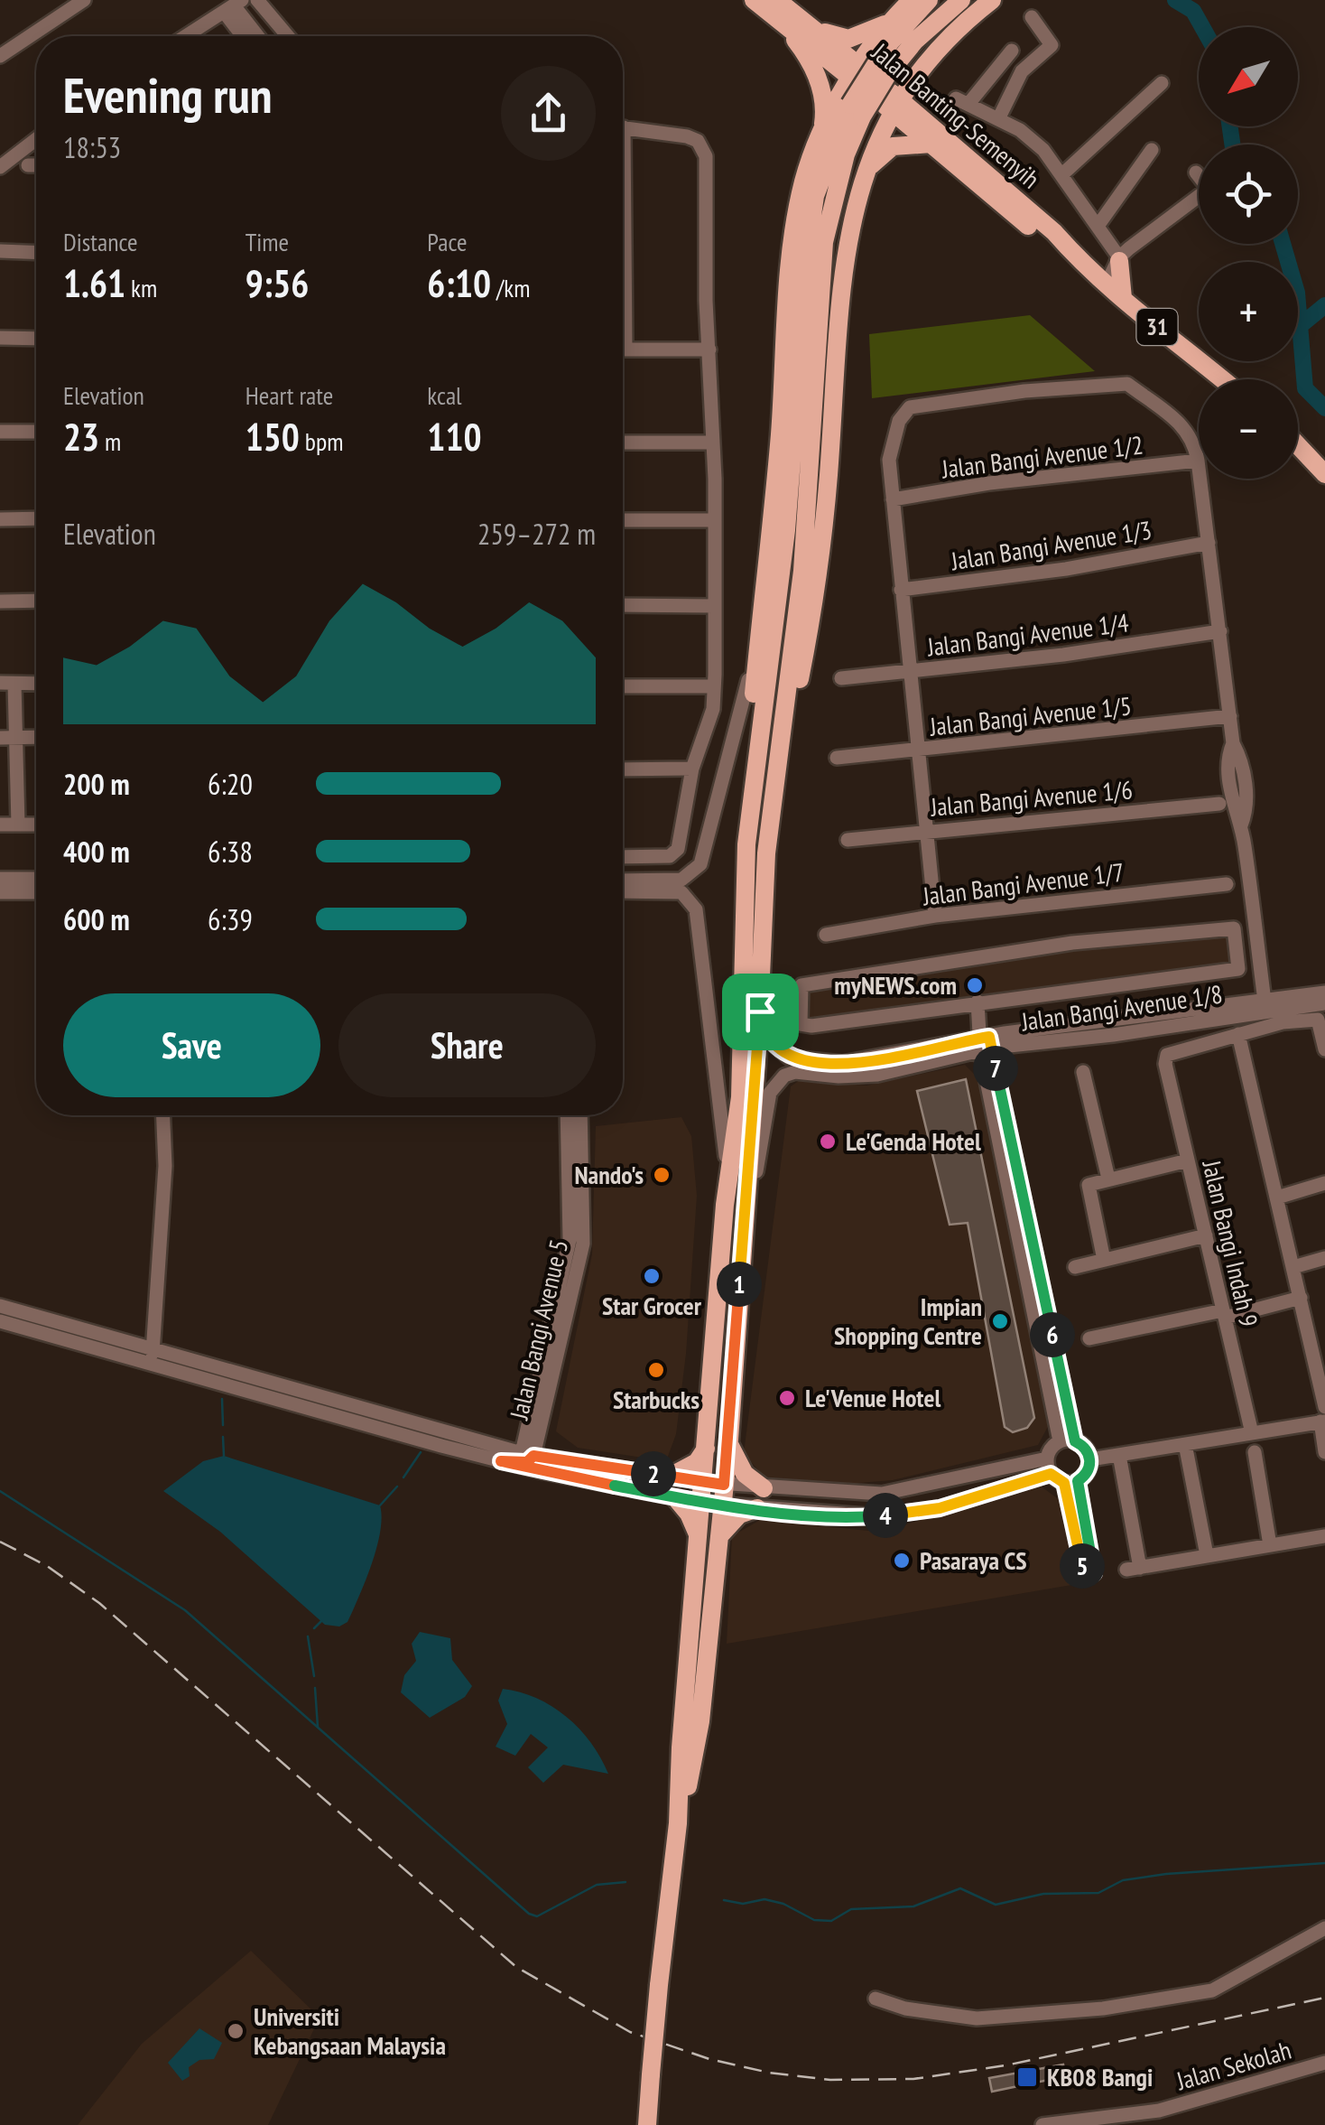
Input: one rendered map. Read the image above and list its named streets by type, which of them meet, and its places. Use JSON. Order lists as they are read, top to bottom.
{
  "streets": {
    "main road": ["Jalan Banting-Semenyih", "31"],
    "street": [
      "Jalan Bangi Avenue 1/2",
      "Jalan Bangi Avenue 1/3",
      "Jalan Bangi Avenue 1/4",
      "Jalan Bangi Avenue 1/5",
      "Jalan Bangi Avenue 1/6",
      "Jalan Bangi Avenue 1/7",
      "Jalan Bangi Avenue 1/8",
      "Jalan Bangi Indah 9",
      "Jalan Bangi Avenue 5",
      "Jalan Sekolah"
    ]
  },
  "crossings": [
    ["Jalan Banting-Semenyih", "31"]
  ],
  "places": {
    "other": [
      "myNEWS.com",
      "Le'Genda Hotel",
      "Nando's",
      "Star Grocer",
      "Impian Shopping Centre",
      "Starbucks",
      "Le'Venue Hotel",
      "Pasaraya CS",
      "Universiti Kebangsaan Malaysia"
    ],
    "transit": ["KB08 Bangi"]
  },
  "north": "bottom left",
  "page": {
    "map_buttons": ["+", "−"],
    "heading": ["Evening run", "18:53"],
    "stats": [
      ["Distance", "1.61 km"],
      ["Time", "9:56"],
      ["Pace", "6:10 /km"],
      ["Elevation", "23 m"],
      ["Heart rate", "150 bpm"],
      ["kcal", "110"]
    ],
    "chart": ["Elevation", "259–272 m"],
    "list": [
      {
        "name": "200 m",
        "note": "6:20"
      },
      {
        "name": "400 m",
        "note": "6:38"
      },
      {
        "name": "600 m",
        "note": "6:39"
      }
    ],
    "buttons": ["Save", "Share"],
    "pins": [
      "7",
      "1",
      "6",
      "2",
      "4",
      "5"
    ]
  }
}
